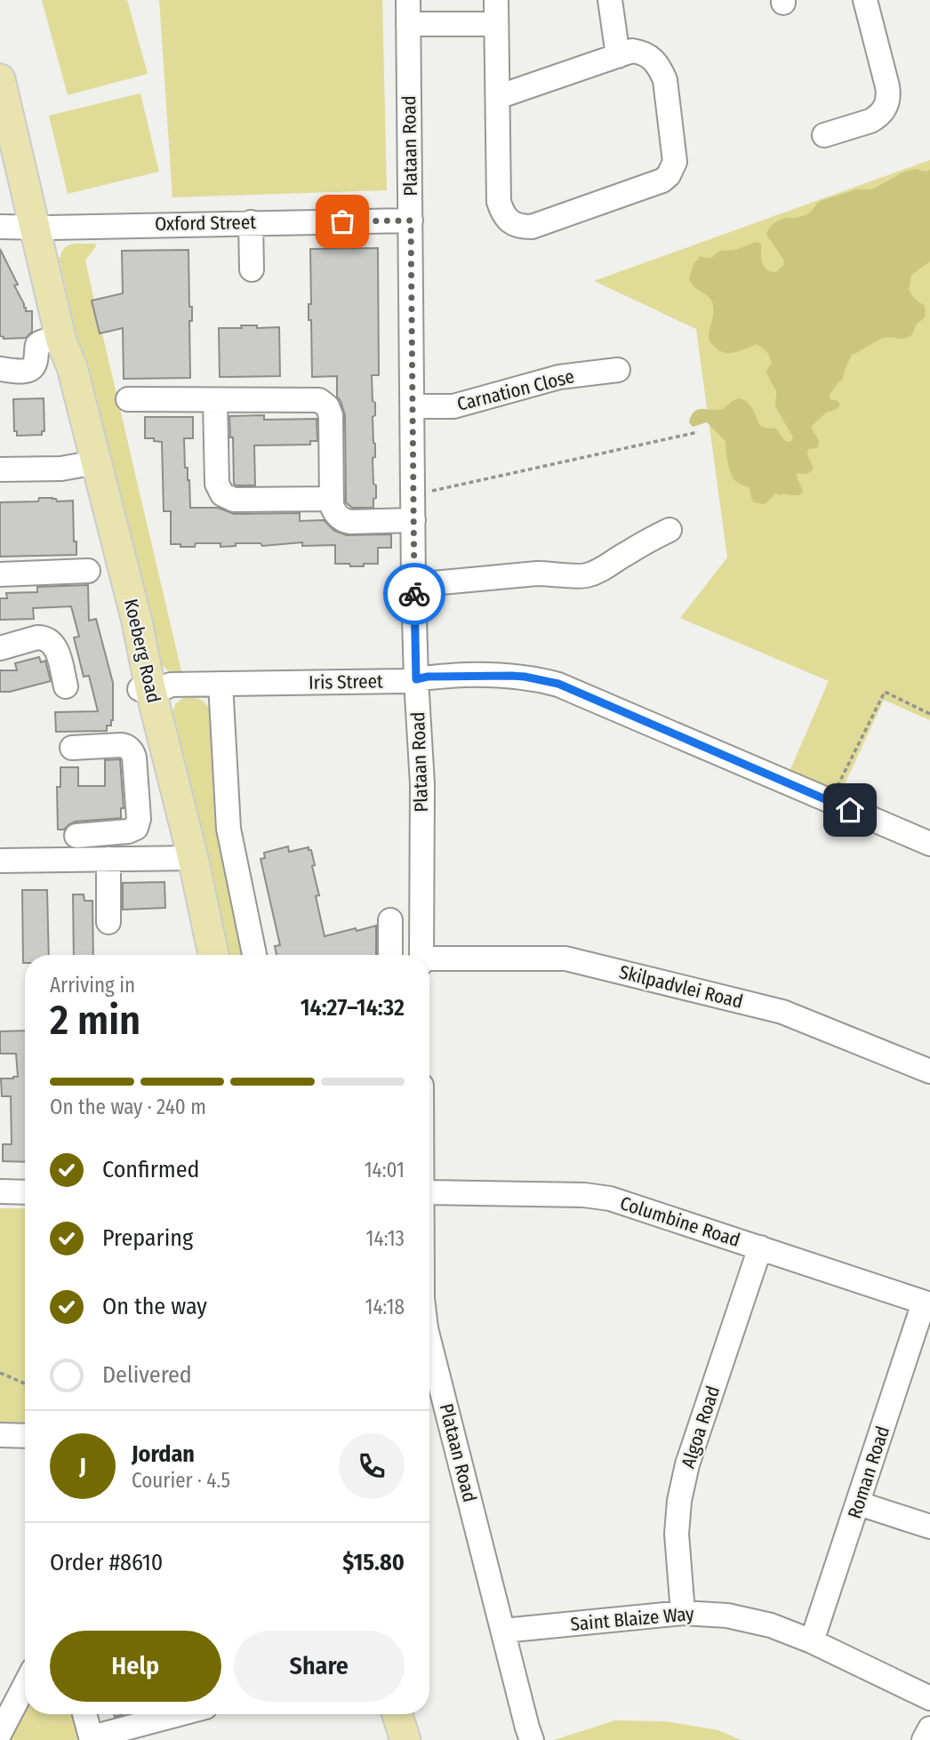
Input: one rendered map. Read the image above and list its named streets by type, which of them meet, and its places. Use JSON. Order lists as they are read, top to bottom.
{
  "streets": {
    "main road": ["Koeberg Road"],
    "street": [
      "Plataan Road",
      "Oxford Street",
      "Carnation Close",
      "Iris Street",
      "Skilpadvlei Road",
      "Columbine Road",
      "Algoa Road",
      "Roman Road",
      "Saint Blaize Way"
    ]
  },
  "crossings": [
    ["Plataan Road", "Oxford Street"],
    ["Plataan Road", "Carnation Close"],
    ["Plataan Road", "Iris Street"],
    ["Plataan Road", "Saint Blaize Way"],
    ["Oxford Street", "Koeberg Road"],
    ["Koeberg Road", "Iris Street"],
    ["Columbine Road", "Algoa Road"],
    ["Columbine Road", "Roman Road"],
    ["Algoa Road", "Saint Blaize Way"],
    ["Roman Road", "Saint Blaize Way"]
  ],
  "page": {
    "heading": ["2 min", "Arriving in", "14:27–14:32"],
    "panel": [
      "Jordan",
      "Courier · 4.5",
      "Order #8610",
      "$15.80"
    ],
    "bar": "On the way · 240 m",
    "list": [
      ["Confirmed", "14:01"],
      ["Preparing", "14:13"],
      ["On the way", "14:18"],
      "Delivered"
    ],
    "round": "J",
    "buttons": ["Help", "Share"]
  }
}
